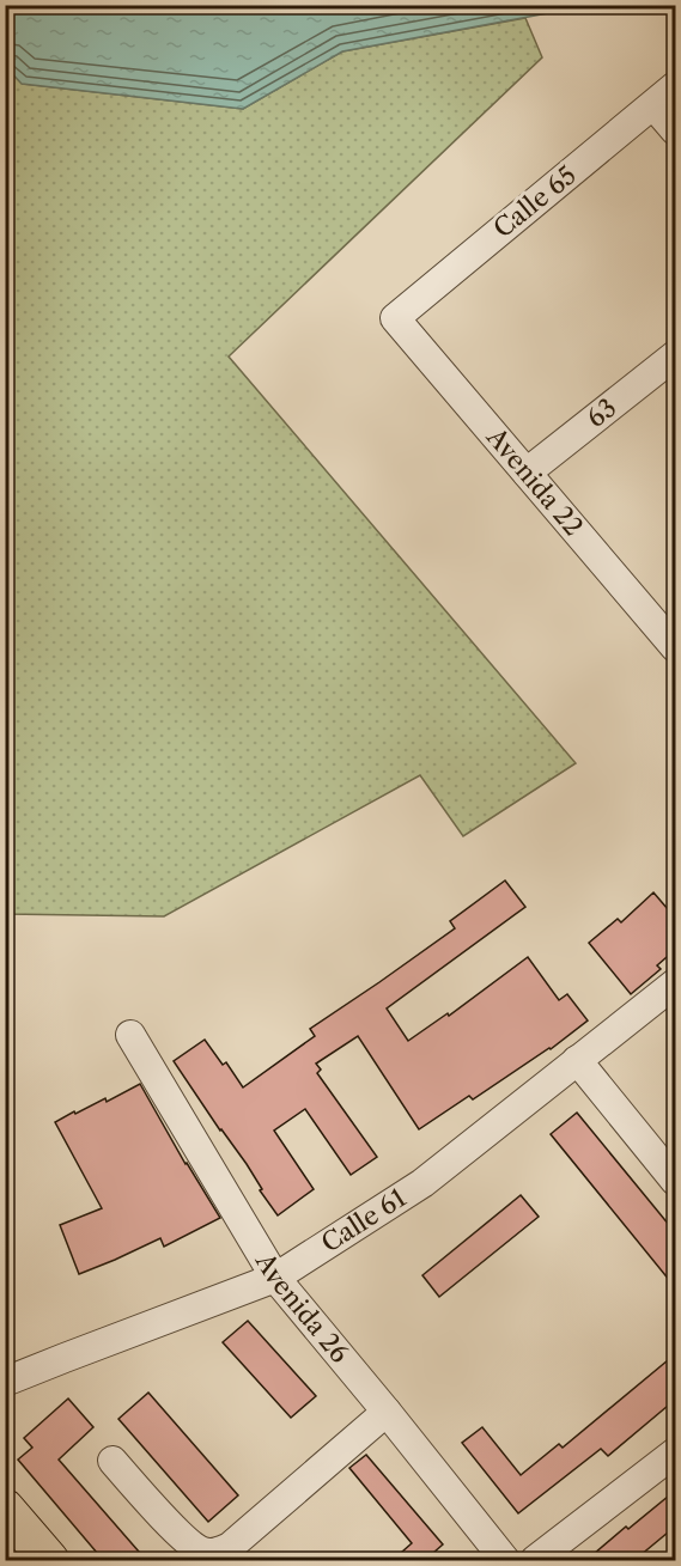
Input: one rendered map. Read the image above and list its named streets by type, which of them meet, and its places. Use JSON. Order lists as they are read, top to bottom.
{
  "streets": {
    "street": [
      "Calle 65",
      "63",
      "Avenida 22",
      "Calle 61",
      "Avenida 26"
    ]
  },
  "crossings": [
    ["Calle 65", "Avenida 22"],
    ["63", "Avenida 22"],
    ["Calle 61", "Avenida 26"]
  ]
}
